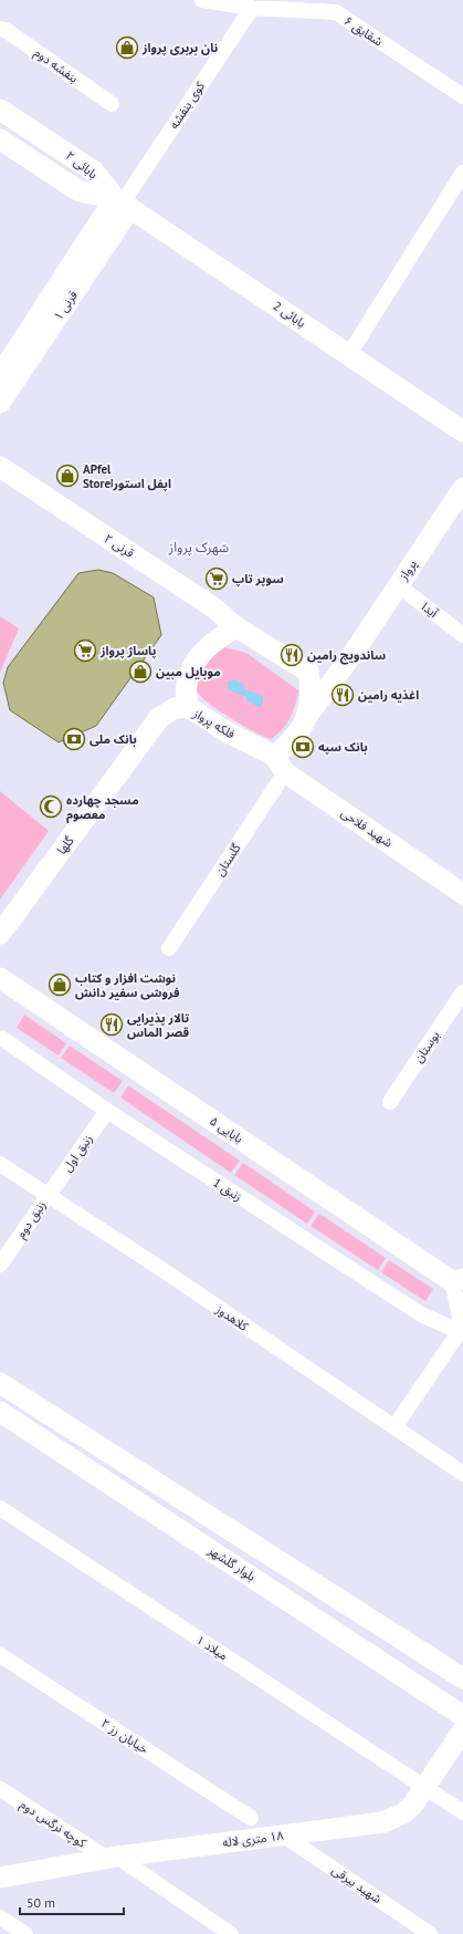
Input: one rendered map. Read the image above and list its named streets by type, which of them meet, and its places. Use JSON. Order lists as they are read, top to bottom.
{
  "streets": {
    "street": [
      "شقایق ۶",
      "بنفشه دوم",
      "کوی بنفشه",
      "بابائی ۲",
      "قرنی ۱",
      "بابائی 2",
      "قرنی ۲",
      "پرواز",
      "آیدا",
      "فلکه پرواز",
      "شهید فلاحی",
      "گلها",
      "گلستان",
      "بوستان",
      "۵ بابایی",
      "زنبق اول",
      "زنبق 1",
      "زنبق دوم",
      "کلاهدوز",
      "بلوار گلشهر",
      "میلاد ۱",
      "خیابان رز ۲",
      "کوچه نرگس دوم",
      "١٨ متری لاله",
      "شهید بیرقی"
    ]
  },
  "crossings": [
    ["شقایق ۶", "کوی بنفشه"],
    ["کوی بنفشه", "بابائی ۲"],
    ["کوی بنفشه", "قرنی ۱"],
    ["کوی بنفشه", "بابائی 2"],
    ["بابائی ۲", "قرنی ۱"],
    ["بابائی ۲", "بابائی 2"],
    ["قرنی ۱", "بابائی 2"],
    ["قرنی ۲", "پرواز"],
    ["قرنی ۲", "فلکه پرواز"],
    ["قرنی ۲", "شهید فلاحی"],
    ["قرنی ۲", "گلها"],
    ["قرنی ۲", "گلستان"],
    ["پرواز", "آیدا"],
    ["پرواز", "فلکه پرواز"],
    ["پرواز", "شهید فلاحی"],
    ["پرواز", "گلها"],
    ["پرواز", "گلستان"],
    ["فلکه پرواز", "شهید فلاحی"],
    ["فلکه پرواز", "گلها"],
    ["فلکه پرواز", "گلستان"],
    ["شهید فلاحی", "گلها"],
    ["شهید فلاحی", "گلستان"],
    ["گلها", "گلستان"],
    ["زنبق اول", "زنبق 1"],
    ["زنبق اول", "زنبق دوم"],
    ["زنبق اول", "کلاهدوز"],
    ["زنبق دوم", "کلاهدوز"],
    ["میلاد ۱", "١٨ متری لاله"],
    ["کوچه نرگس دوم", "١٨ متری لاله"],
    ["١٨ متری لاله", "شهید بیرقی"]
  ],
  "districts": ["شهرک پرواز"],
  "places": {
    "shop": [
      "نان بربری پرواز",
      "APfel Store|اپفل استور",
      "موبایل مبین",
      "نوشت افزار و کتاب فروشی سفیر دانش"
    ],
    "supermarket": ["سوپر تاپ", "پاساژ پرواز"],
    "restaurant": ["ساندویچ رامین", "اغذیه رامین", "تالار پذیرایی قصر الماس"],
    "bank": ["بانک ملی", "بانک سپه"],
    "mosque": ["مسجد چهارده معصوم"]
  },
  "scale_bar": "50 m"
}
